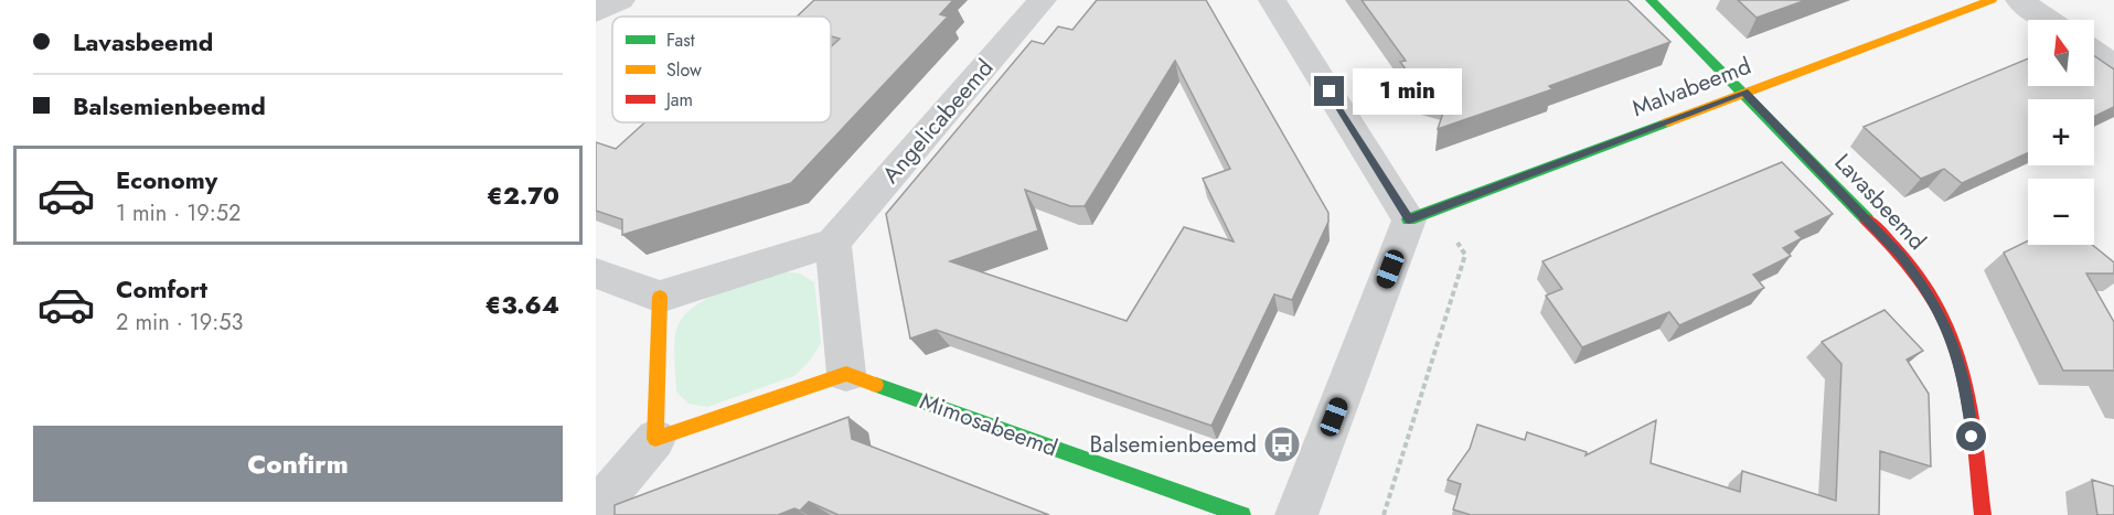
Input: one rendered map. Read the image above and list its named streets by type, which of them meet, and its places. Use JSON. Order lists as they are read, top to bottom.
{
  "streets": {
    "street": [
      "Malvabeemd",
      "Angelicabeemd",
      "Lavasbeemd",
      "Mimosabeemd"
    ]
  },
  "crossings": [
    ["Malvabeemd", "Lavasbeemd"]
  ],
  "places": {
    "bus stop": ["Balsemienbeemd"]
  },
  "legend": ["Fast", "Slow", "Jam"],
  "north": "top",
  "page": {
    "banner": ["Lavasbeemd", "Balsemienbeemd"],
    "map_buttons": ["+", "−"],
    "bubble": "1 min",
    "list": [
      {
        "name": "Economy",
        "note": "1 min · 19:52",
        "value": "€2.70"
      },
      {
        "name": "Comfort",
        "note": "2 min · 19:53",
        "value": "€3.64"
      }
    ],
    "buttons": "Confirm"
  }
}
